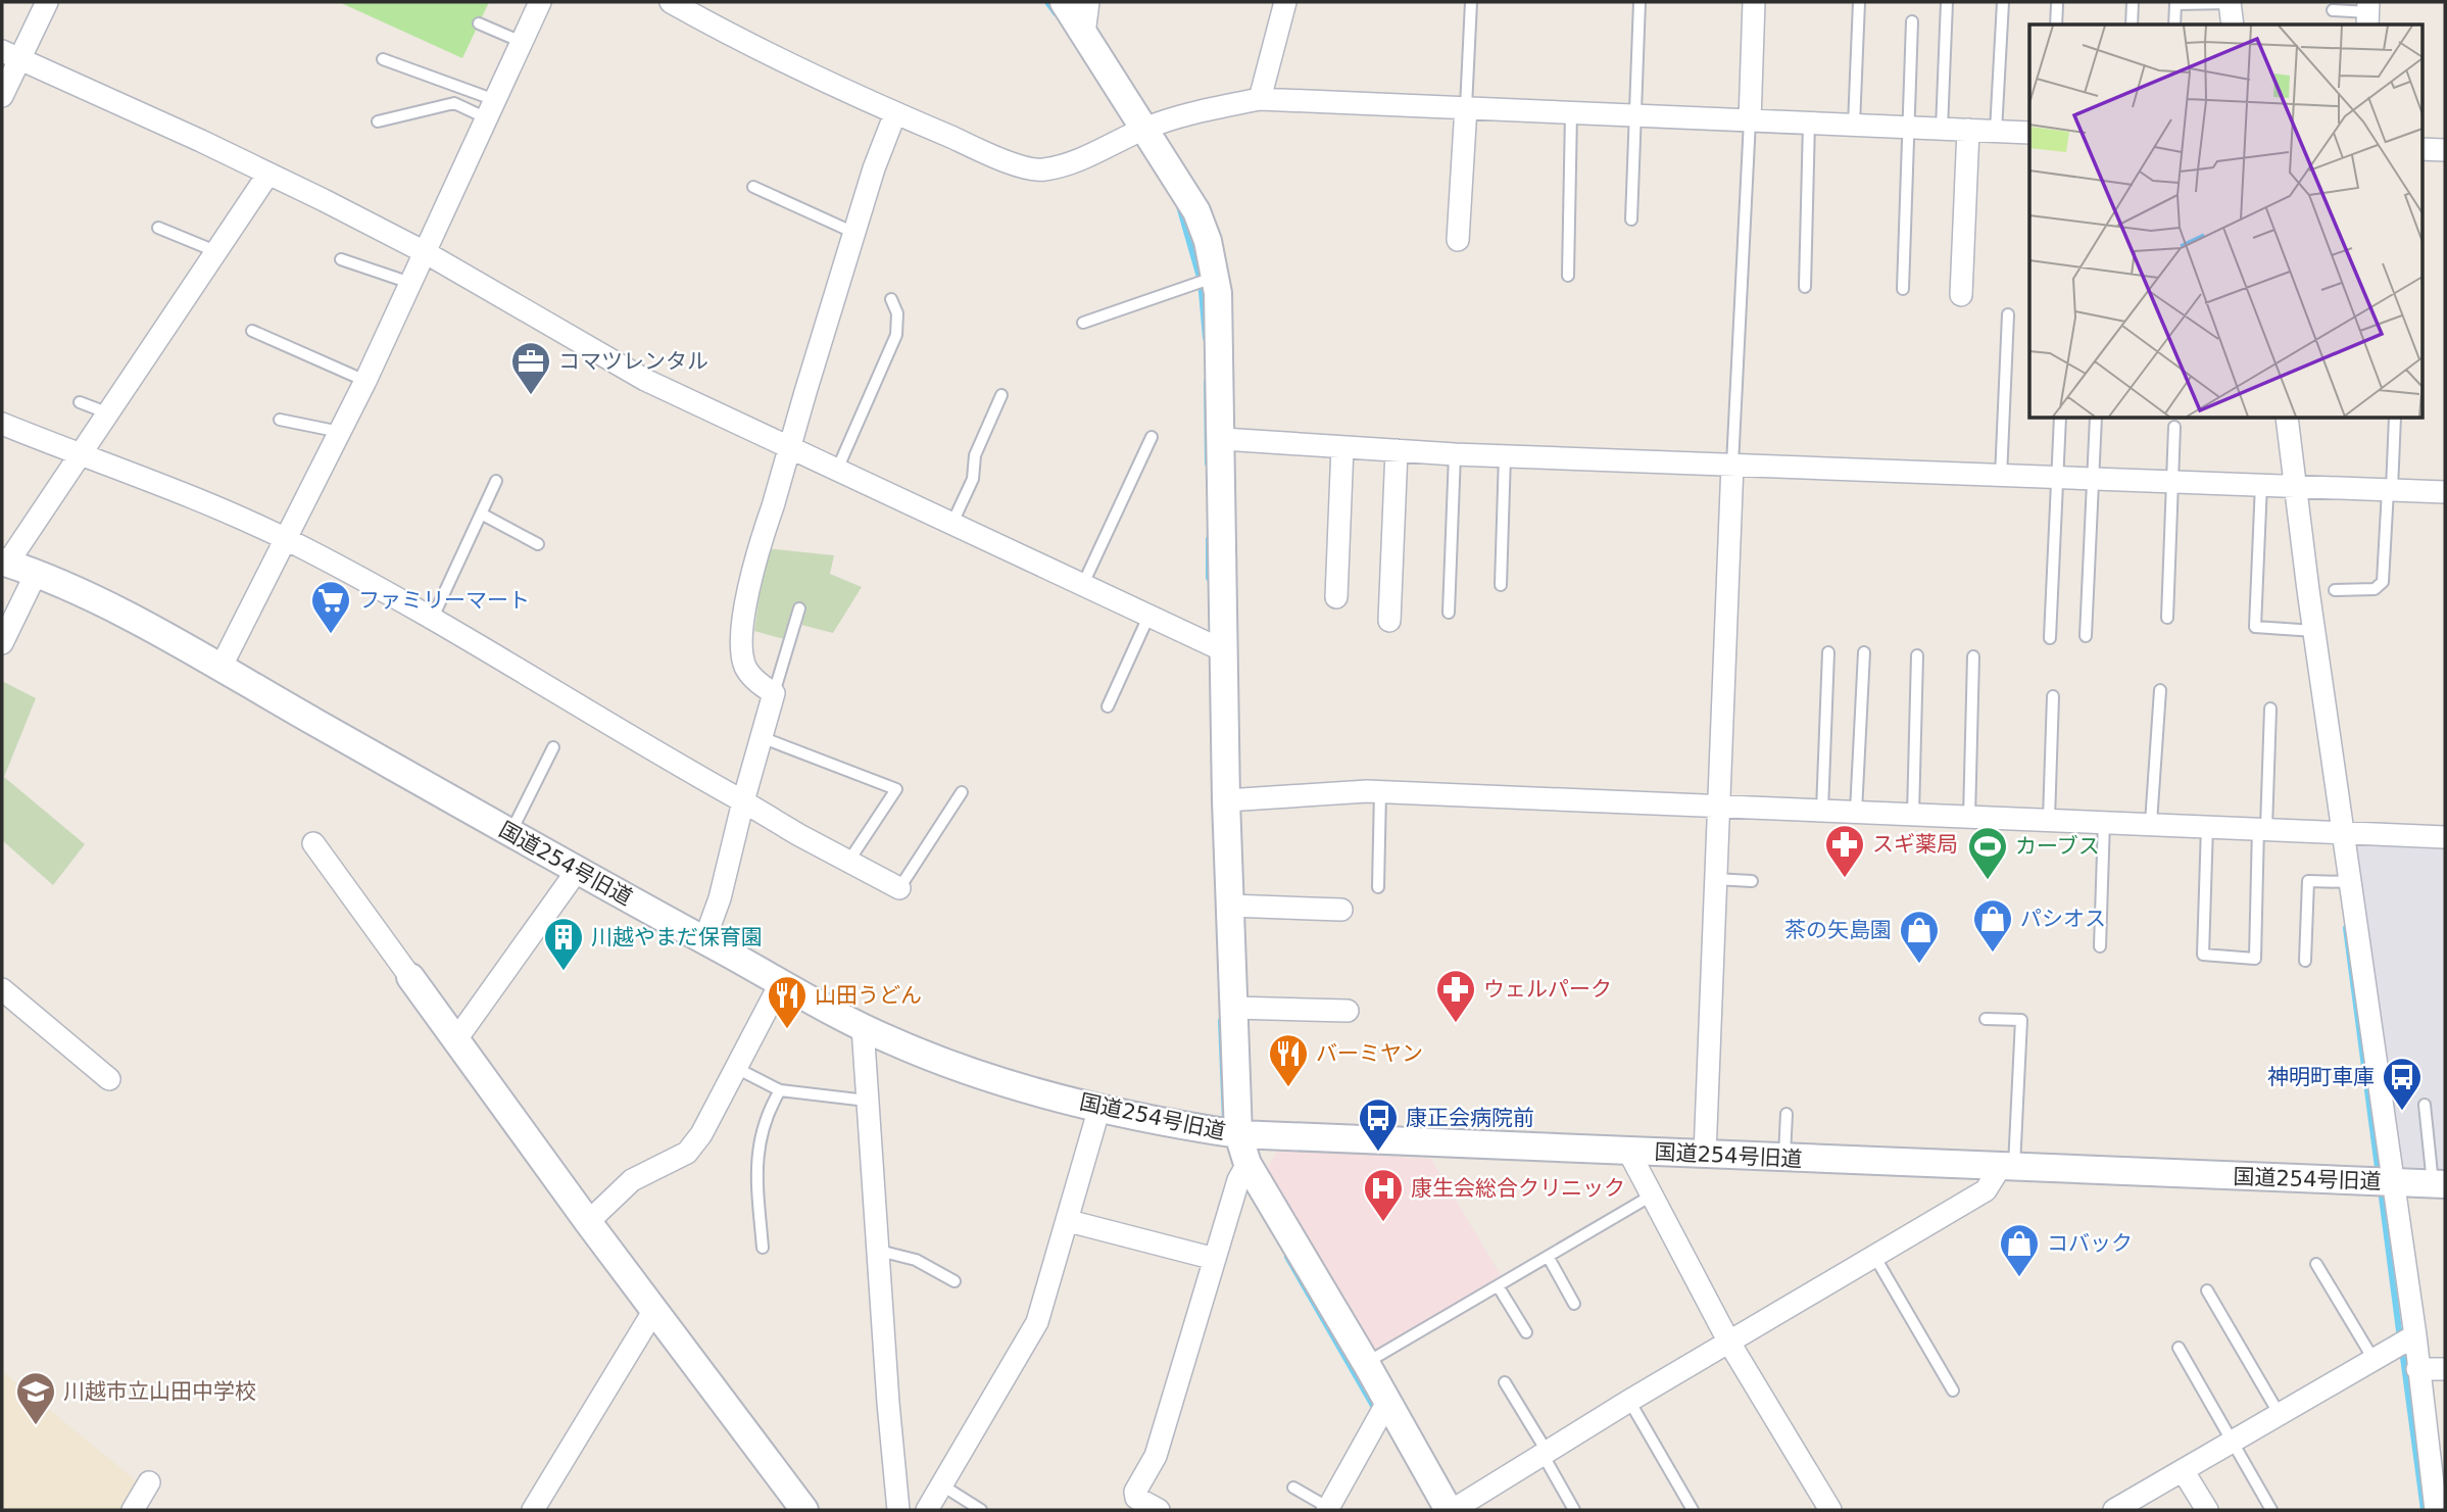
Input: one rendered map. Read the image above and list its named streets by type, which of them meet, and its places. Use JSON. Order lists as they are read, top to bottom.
{
  "streets": {
    "street": ["国道254号旧道"]
  },
  "places": {
    "office": ["コマツレンタル"],
    "supermarket": ["ファミリーマート"],
    "pharmacy": ["スギ薬局", "ウェルパーク"],
    "sports": ["カーブス"],
    "shop": ["パシオス", "茶の矢島園", "コバック"],
    "building": ["川越やまだ保育園"],
    "restaurant": ["山田うどん", "バーミヤン"],
    "bus stop": ["神明町車庫", "康正会病院前"],
    "hospital": ["康生会総合クリニック"],
    "school or university": ["川越市立山田中学校"]
  }
}
